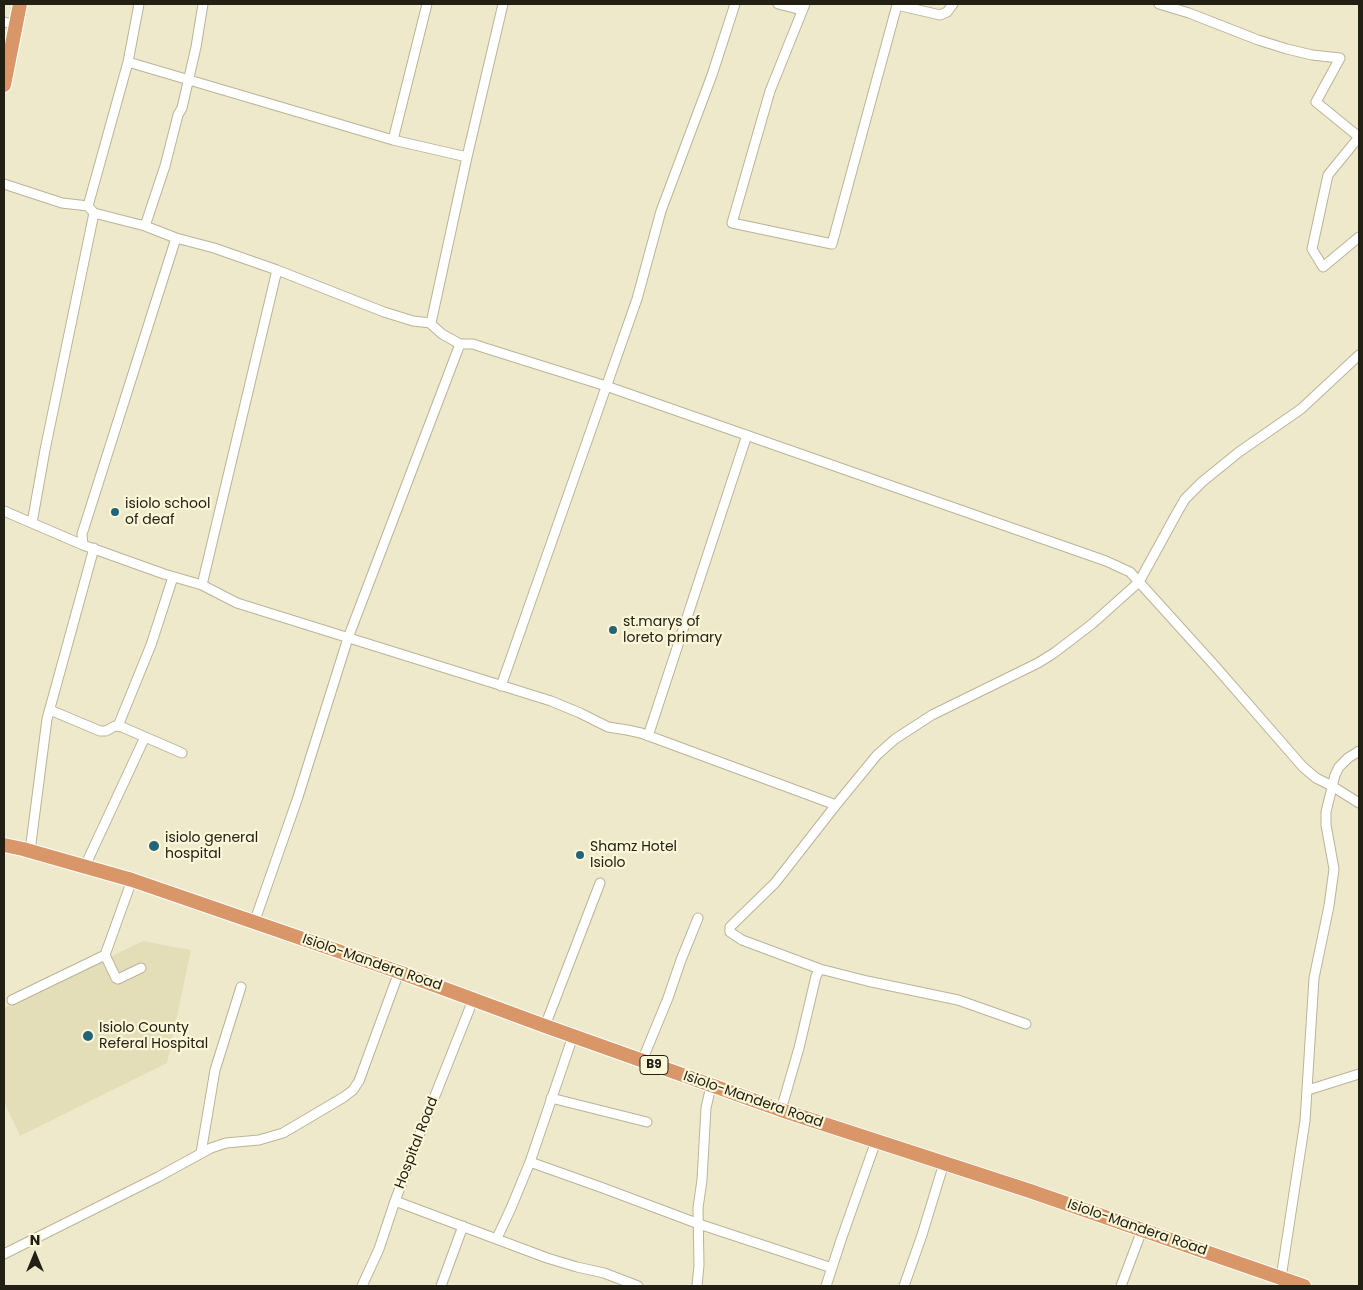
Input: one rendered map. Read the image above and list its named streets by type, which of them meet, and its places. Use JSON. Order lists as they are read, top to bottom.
{
  "streets": {
    "highway": ["Isiolo-Mandera Road", "B9"],
    "street": ["Hospital Road"]
  },
  "crossings": [
    ["Isiolo-Mandera Road", "Hospital Road"]
  ],
  "places": [
    "isiolo school of deaf",
    "st.marys of loreto primary",
    "isiolo general hospital",
    "Shamz Hotel Isiolo",
    "Isiolo County Referal Hospital"
  ],
  "north": "top"
}
